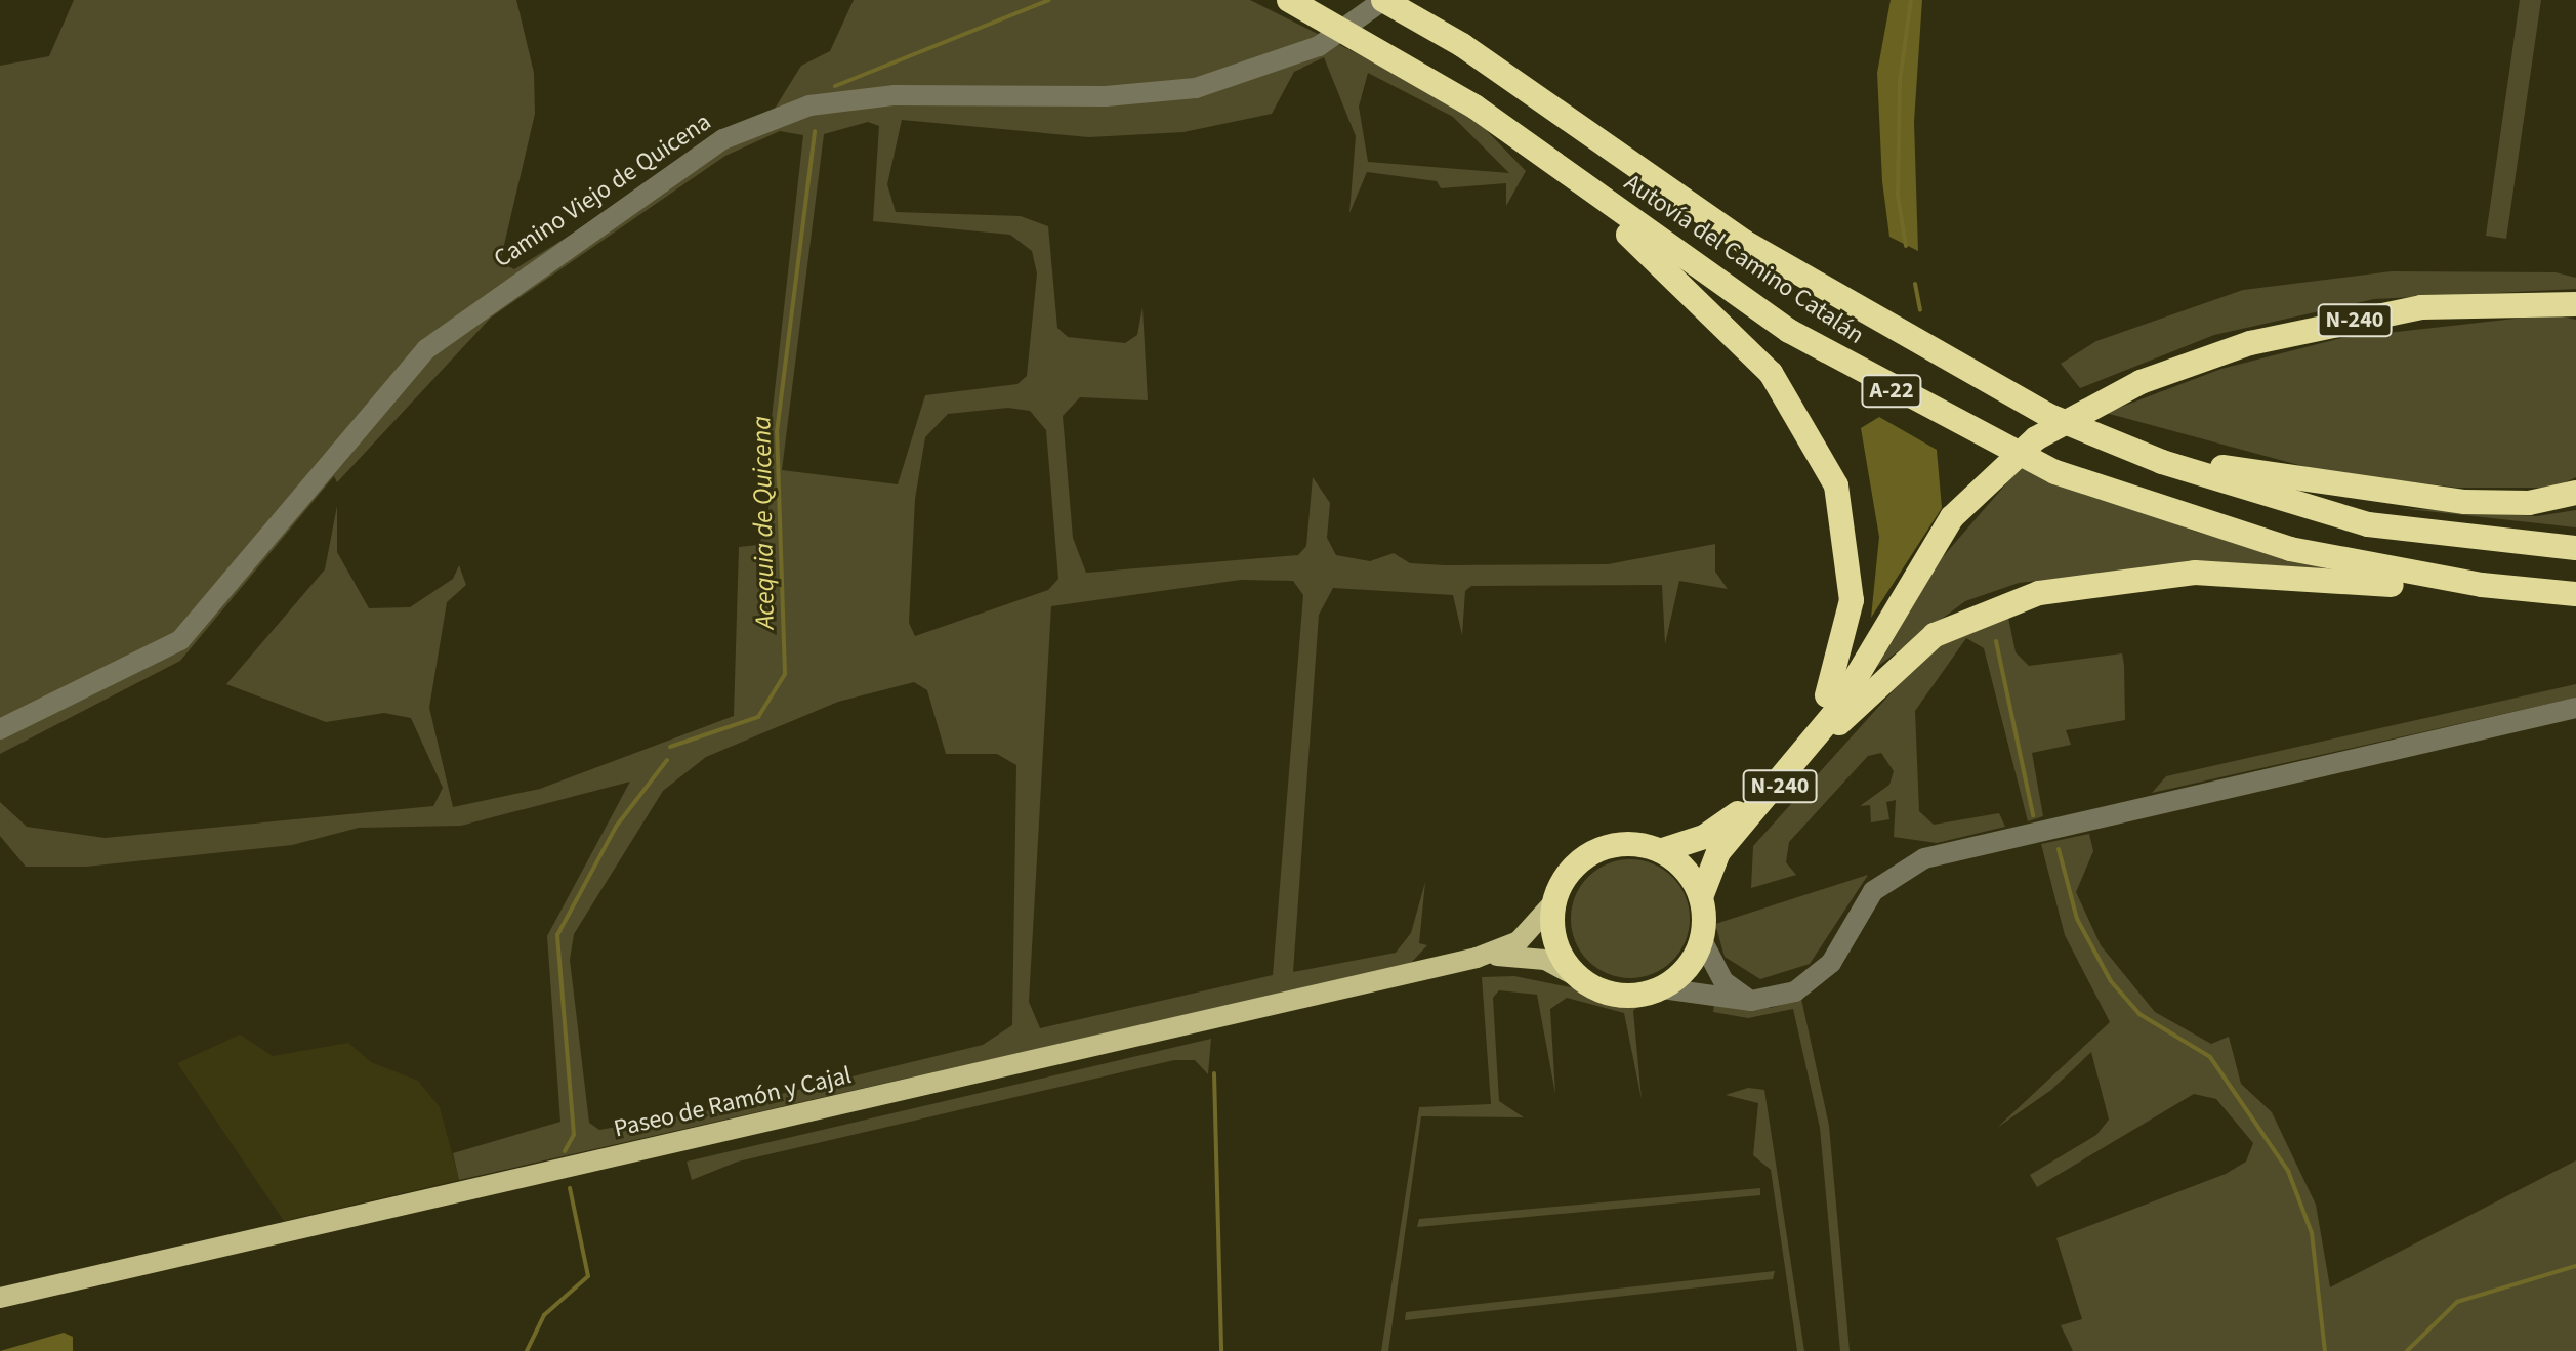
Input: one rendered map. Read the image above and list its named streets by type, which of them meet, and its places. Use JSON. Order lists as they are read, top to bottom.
{
  "streets": {
    "highway": ["Autovía del Camino Catalán", "N-240", "A-22"],
    "main road": ["Paseo de Ramón y Cajal"],
    "street": ["Camino Viejo de Quicena"]
  },
  "crossings": [
    ["Camino Viejo de Quicena", "Autovía del Camino Catalán"]
  ],
  "water": ["Acequia de Quicena"]
}
